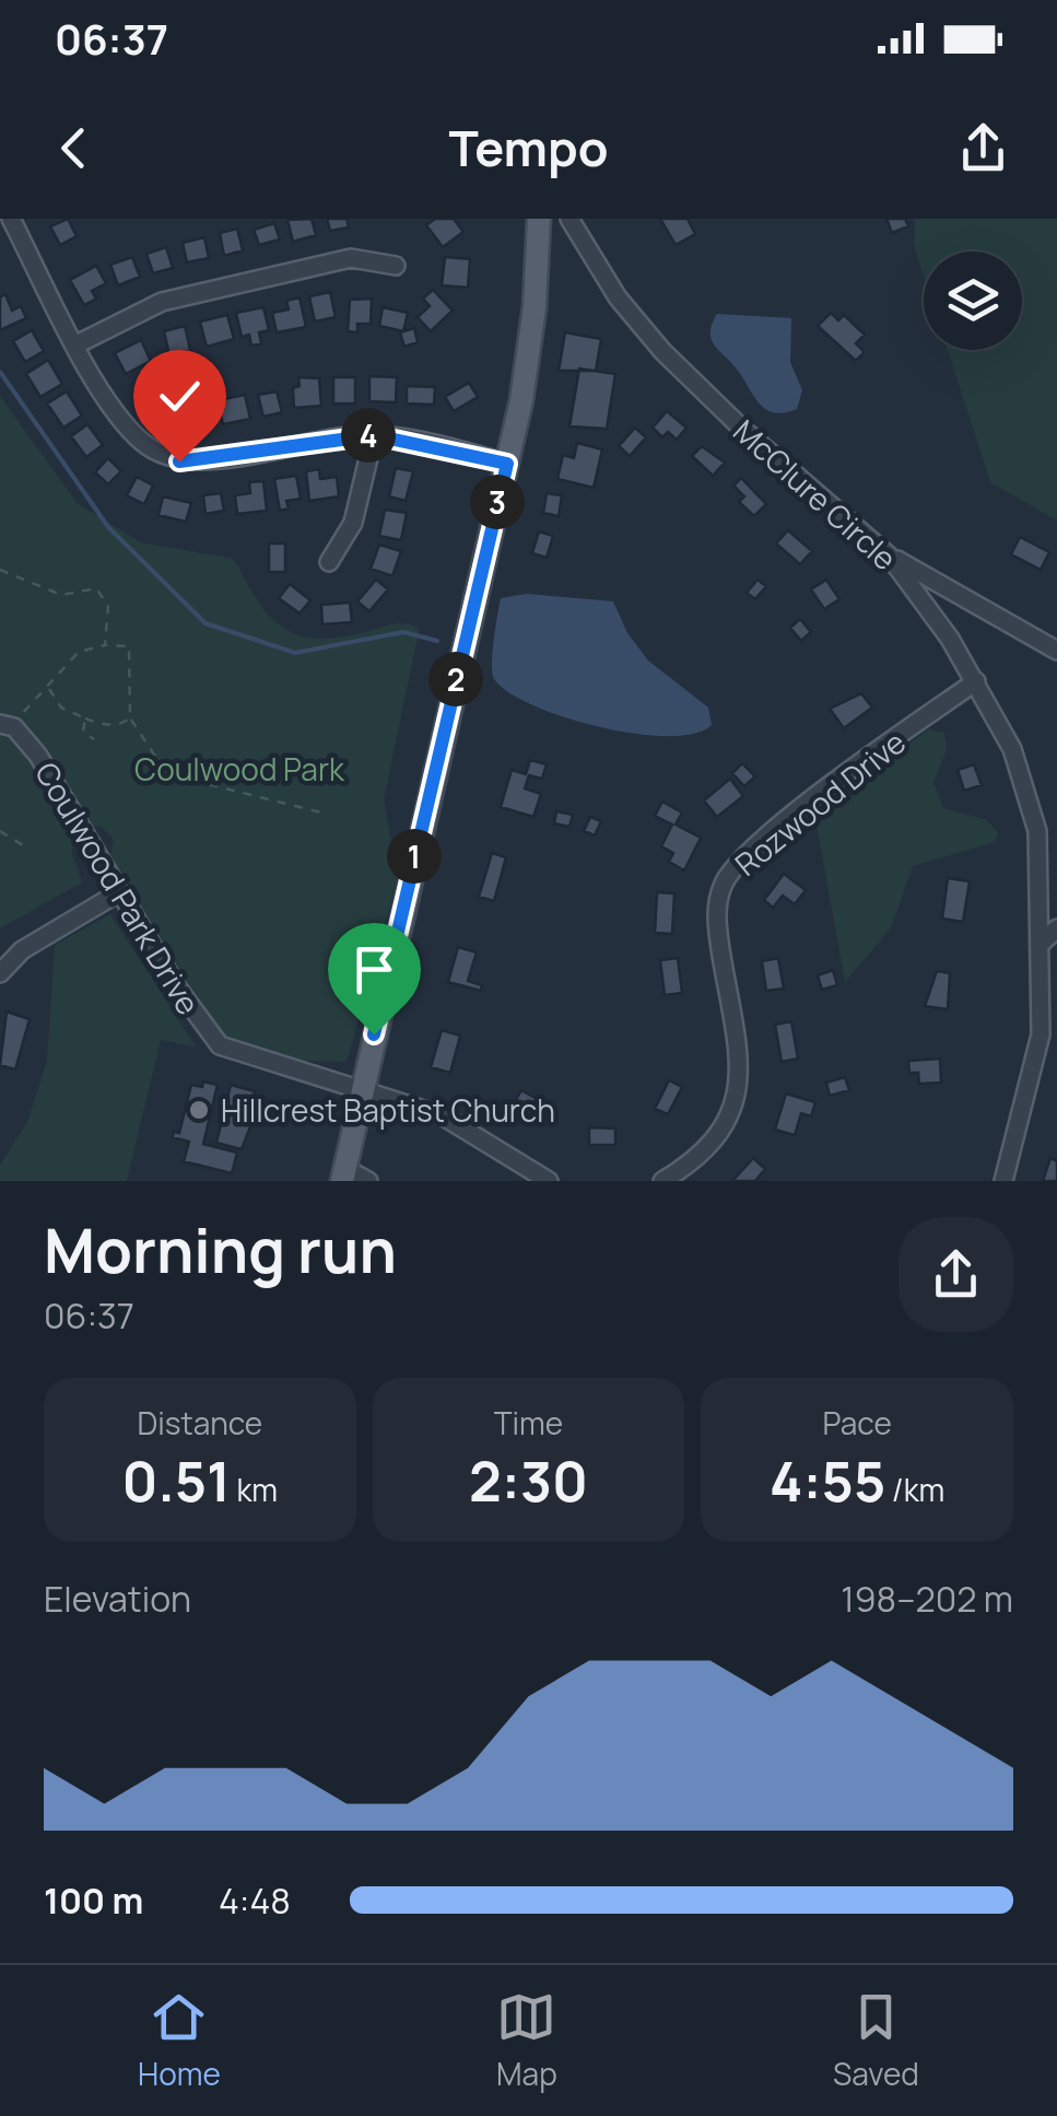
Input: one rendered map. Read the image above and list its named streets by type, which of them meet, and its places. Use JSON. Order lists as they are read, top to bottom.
{
  "streets": {
    "street": ["McClure Circle", "Rozwood Drive", "Coulwood Park Drive"]
  },
  "crossings": [
    ["McClure Circle", "Rozwood Drive"]
  ],
  "parks": ["Coulwood Park"],
  "places": ["Hillcrest Baptist Church"],
  "page": {
    "status": "06:37",
    "header": "Tempo",
    "pins": [
      "4",
      "3",
      "2",
      "1"
    ],
    "heading": ["Morning run", "06:37"],
    "stats": [
      ["Distance", "0.51 km"],
      ["Time", "2:30"],
      ["Pace", "4:55 /km"]
    ],
    "chart": ["Elevation", "198–202 m"],
    "list": [
      {
        "name": "100 m",
        "note": "4:48"
      }
    ],
    "tabs": ["Home", "Map", "Saved"]
  }
}
